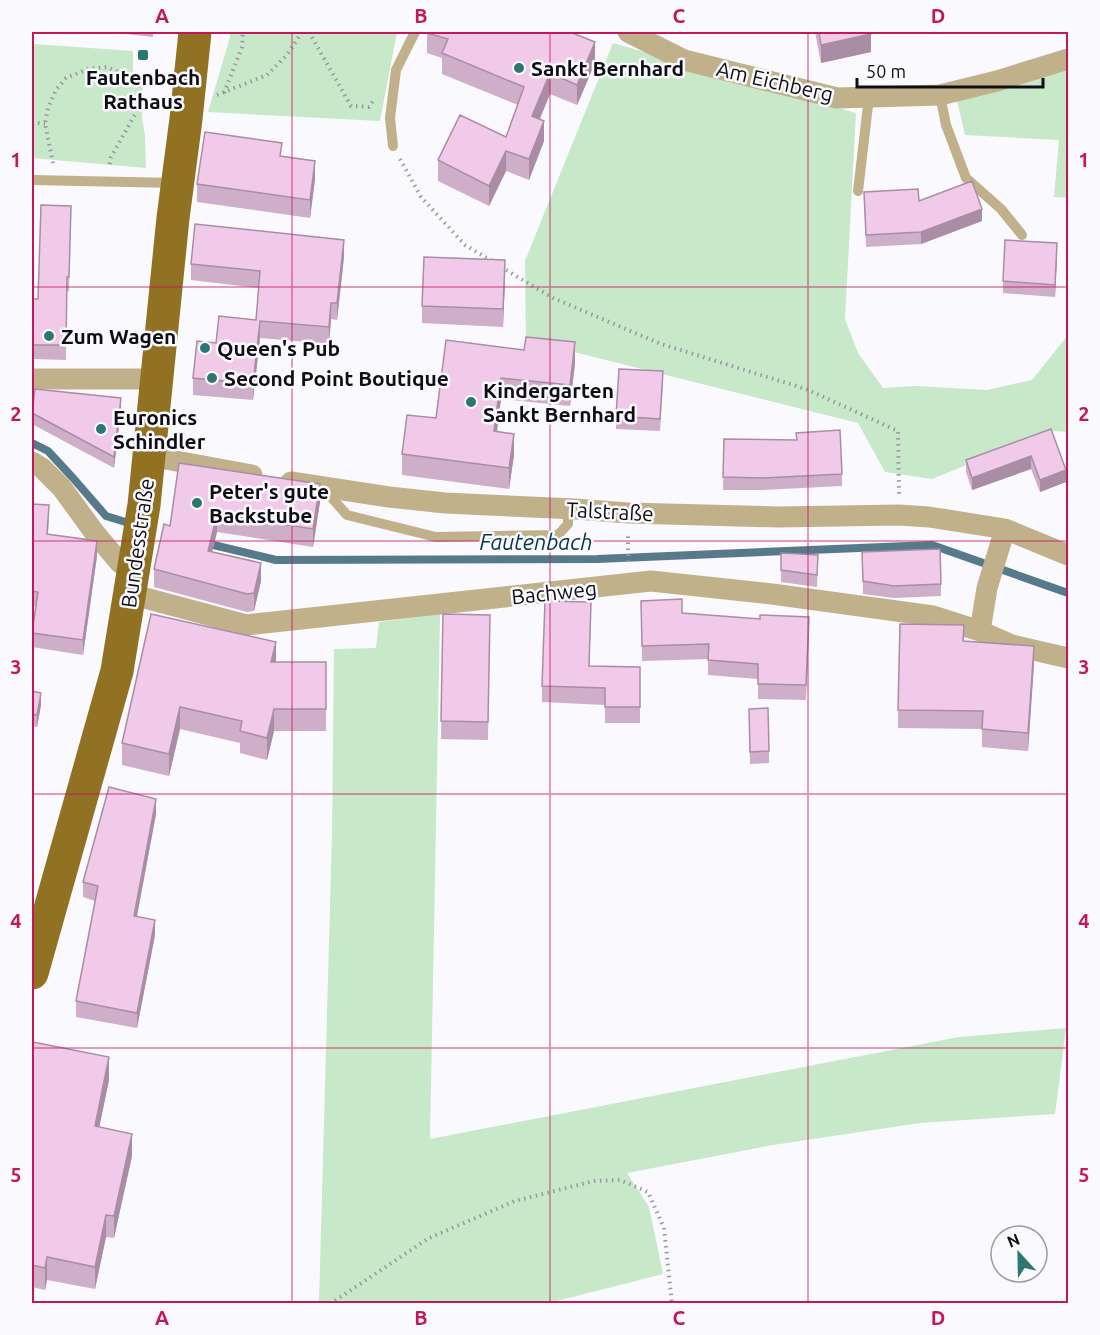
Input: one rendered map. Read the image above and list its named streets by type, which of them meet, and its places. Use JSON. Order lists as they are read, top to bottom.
{
  "streets": {
    "main road": ["Bundesstraße"],
    "street": ["Am Eichberg", "Talstraße", "Bachweg"]
  },
  "crossings": [
    ["Talstraße", "Bundesstraße"],
    ["Bundesstraße", "Bachweg"]
  ],
  "water": ["Fautenbach"],
  "places": {
    "transit": ["Fautenbach Rathaus"],
    "other": [
      "Sankt Bernhard",
      "Zum Wagen",
      "Queen's Pub",
      "Second Point Boutique",
      "Kindergarten Sankt Bernhard",
      "Euronics Schindler",
      "Peter's gute Backstube"
    ]
  },
  "scale_bar": "50 m",
  "north": "top",
  "grid": {
    "columns": [
      "A",
      "B",
      "C",
      "D"
    ],
    "rows": [
      "1",
      "2",
      "3",
      "4",
      "5"
    ]
  }
}
